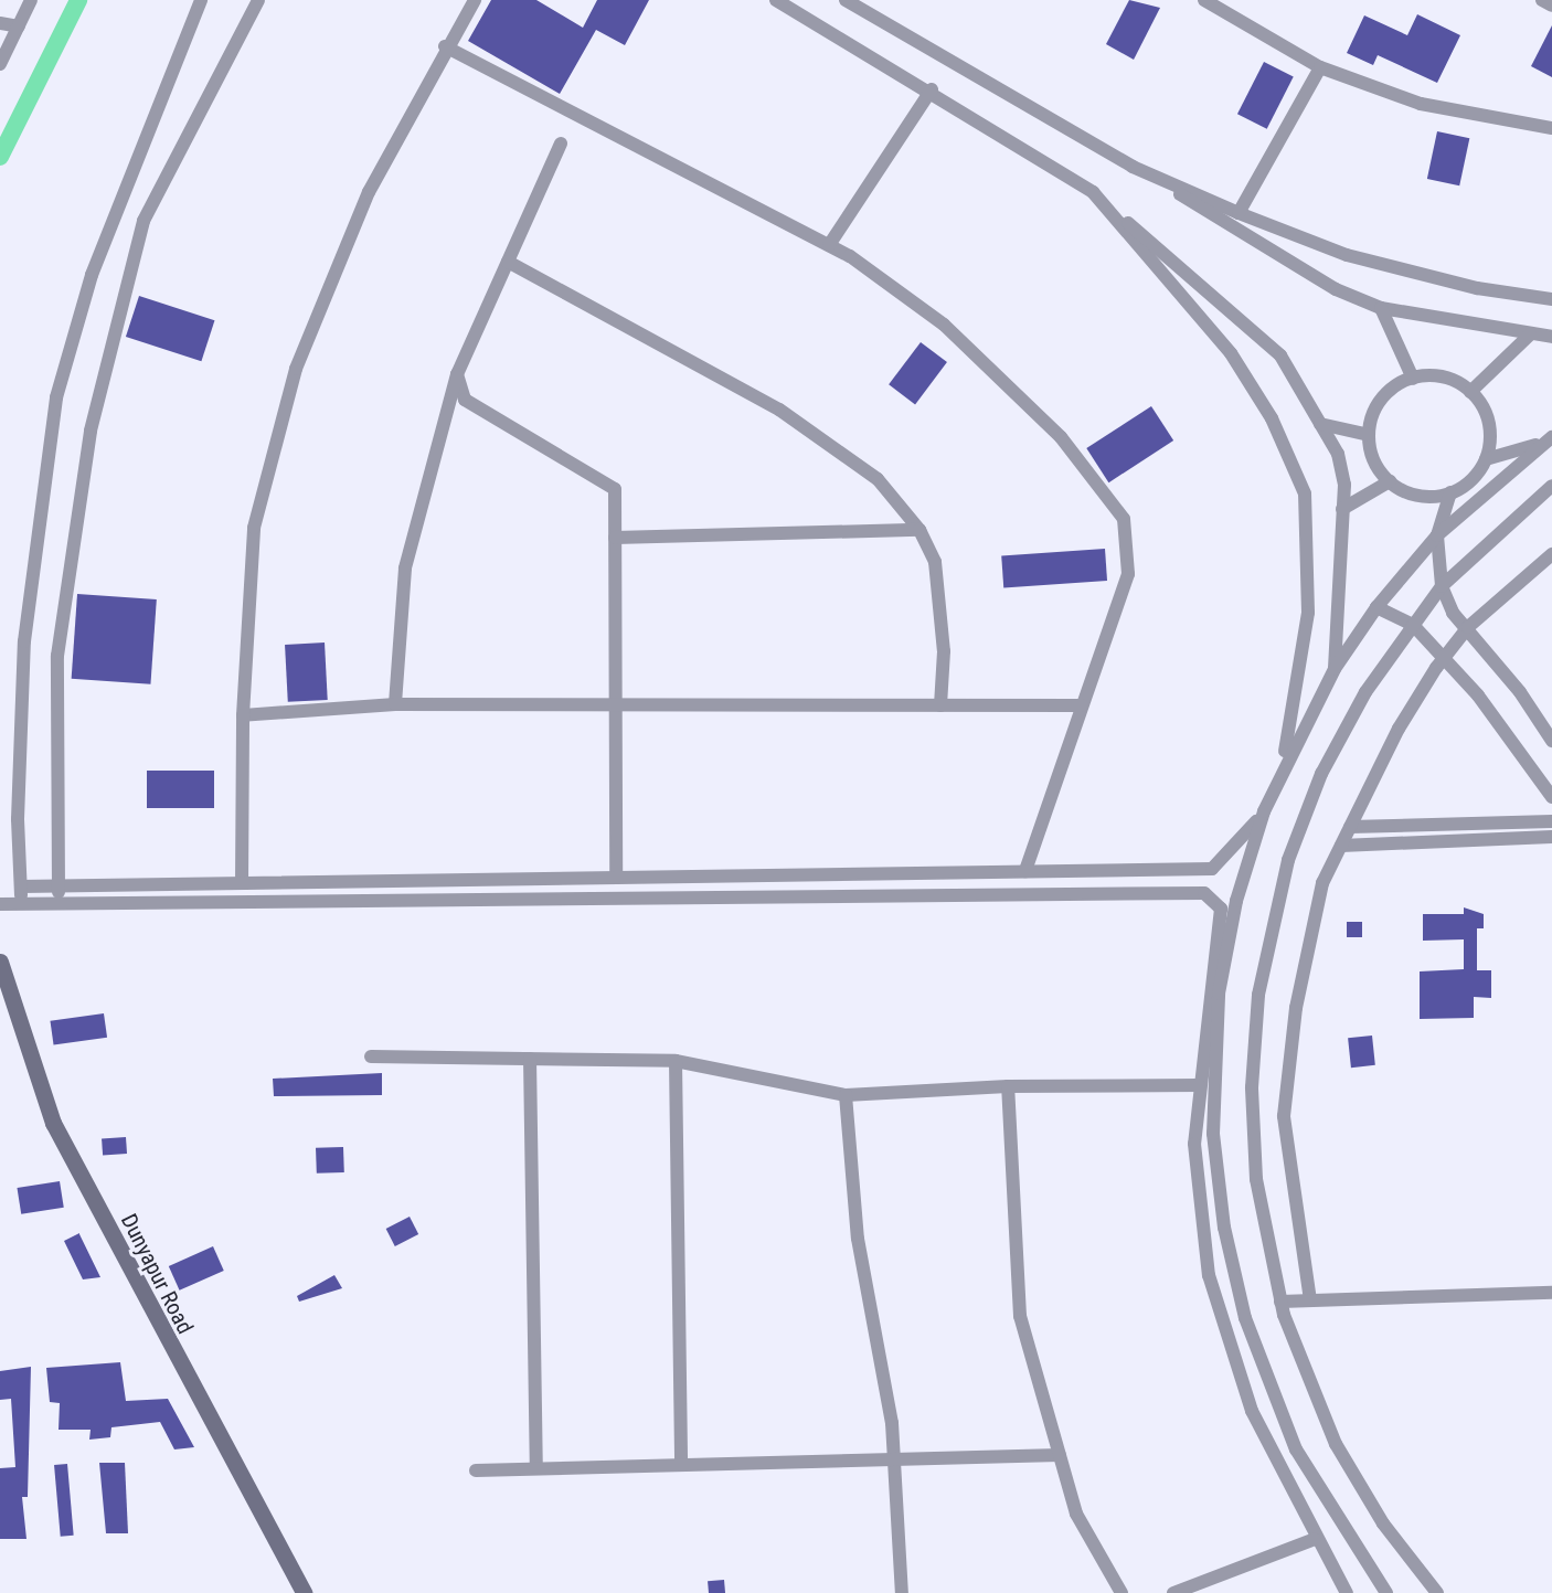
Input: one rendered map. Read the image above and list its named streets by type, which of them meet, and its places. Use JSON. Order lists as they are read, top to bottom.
{
  "streets": {
    "main road": ["Dunyapur Road"]
  }
}
